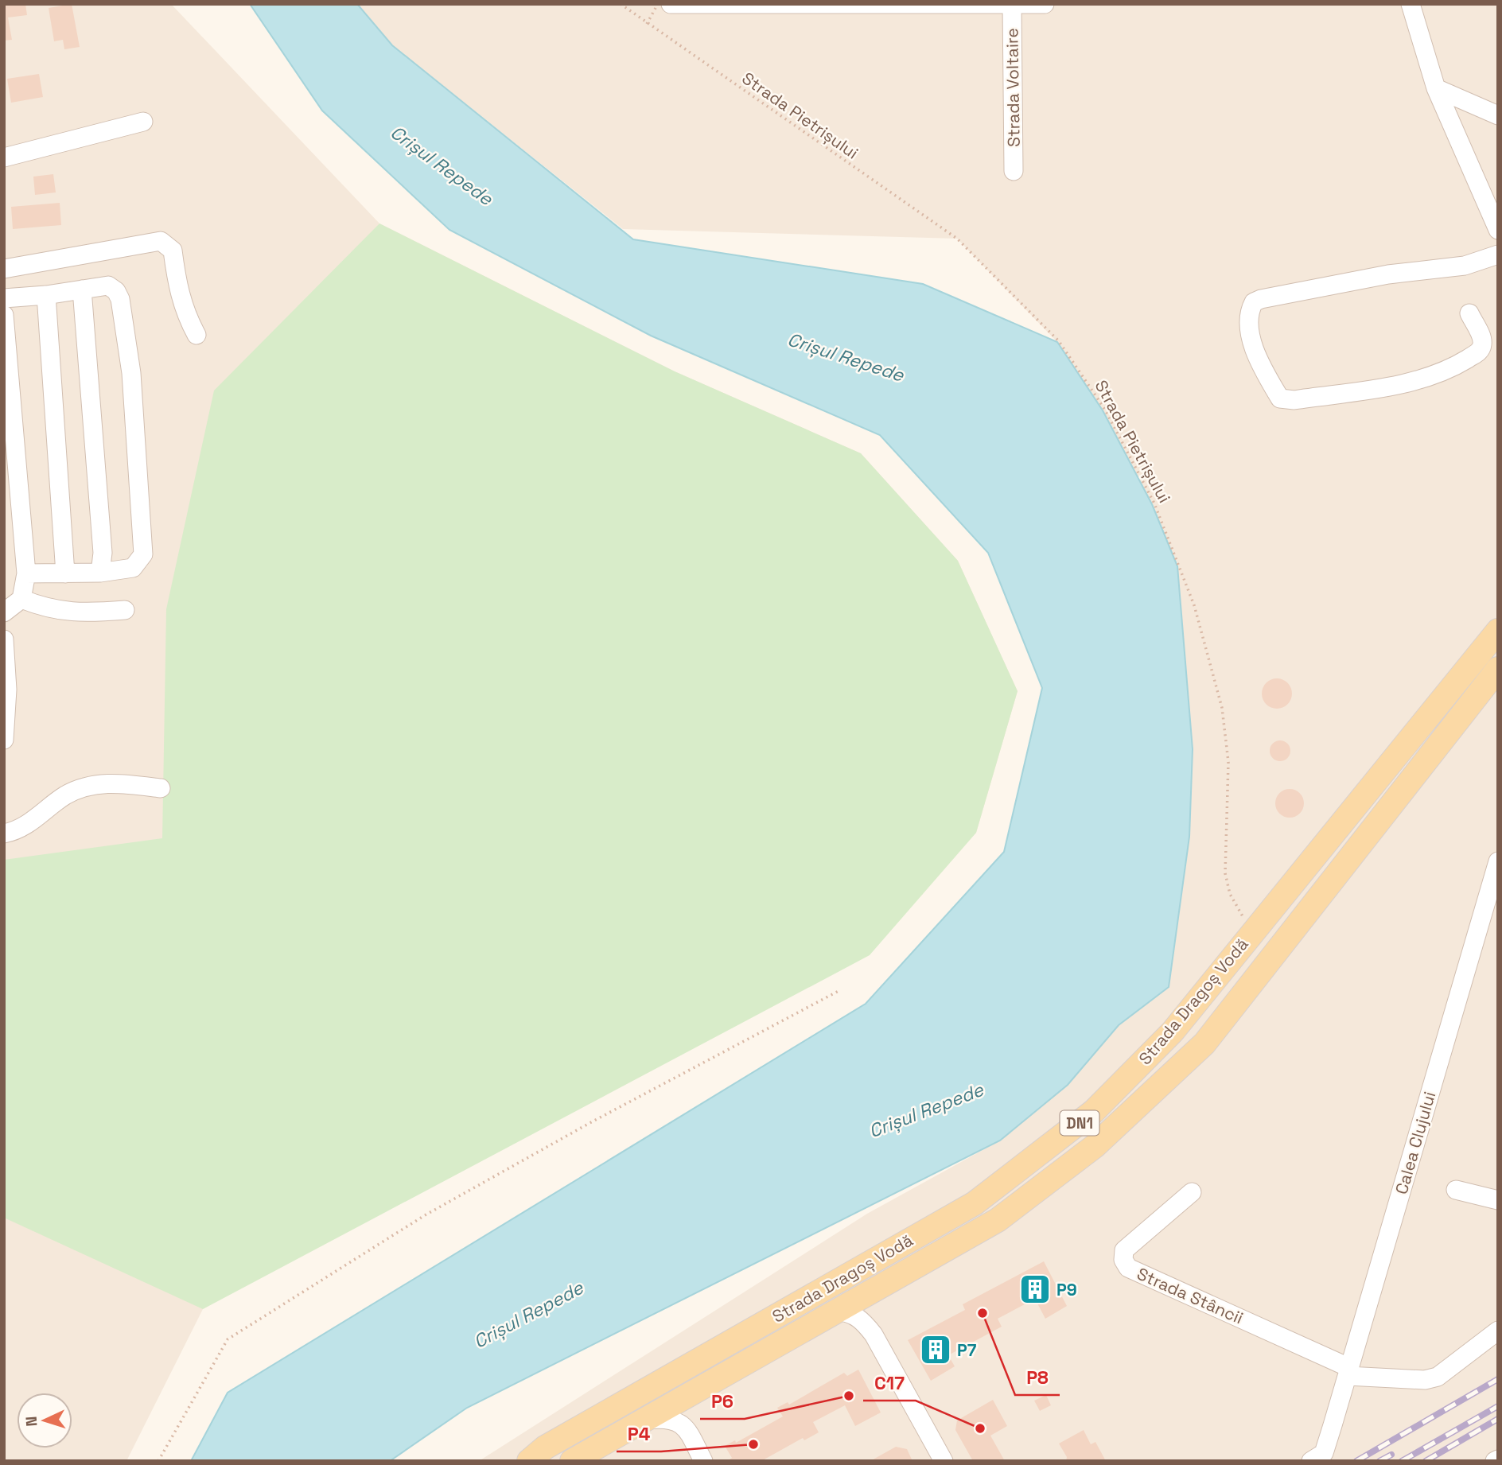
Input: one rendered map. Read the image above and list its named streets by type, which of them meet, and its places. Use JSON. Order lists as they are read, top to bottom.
{
  "streets": {
    "main road": ["Strada Dragoș Vodă", "DN1"],
    "street": ["Strada Voltaire", "Calea Clujului", "Strada Stâncii"],
    "path": ["Strada Pietrișului"]
  },
  "crossings": [
    ["Strada Pietrișului", "Strada Dragoș Vodă"],
    ["Calea Clujului", "Strada Stâncii"]
  ],
  "water": ["Crișul Repede"],
  "places": {
    "building": ["P9", "P7"],
    "other": [
      "P8",
      "P6",
      "C17",
      "P4"
    ]
  },
  "north": "left"
}
